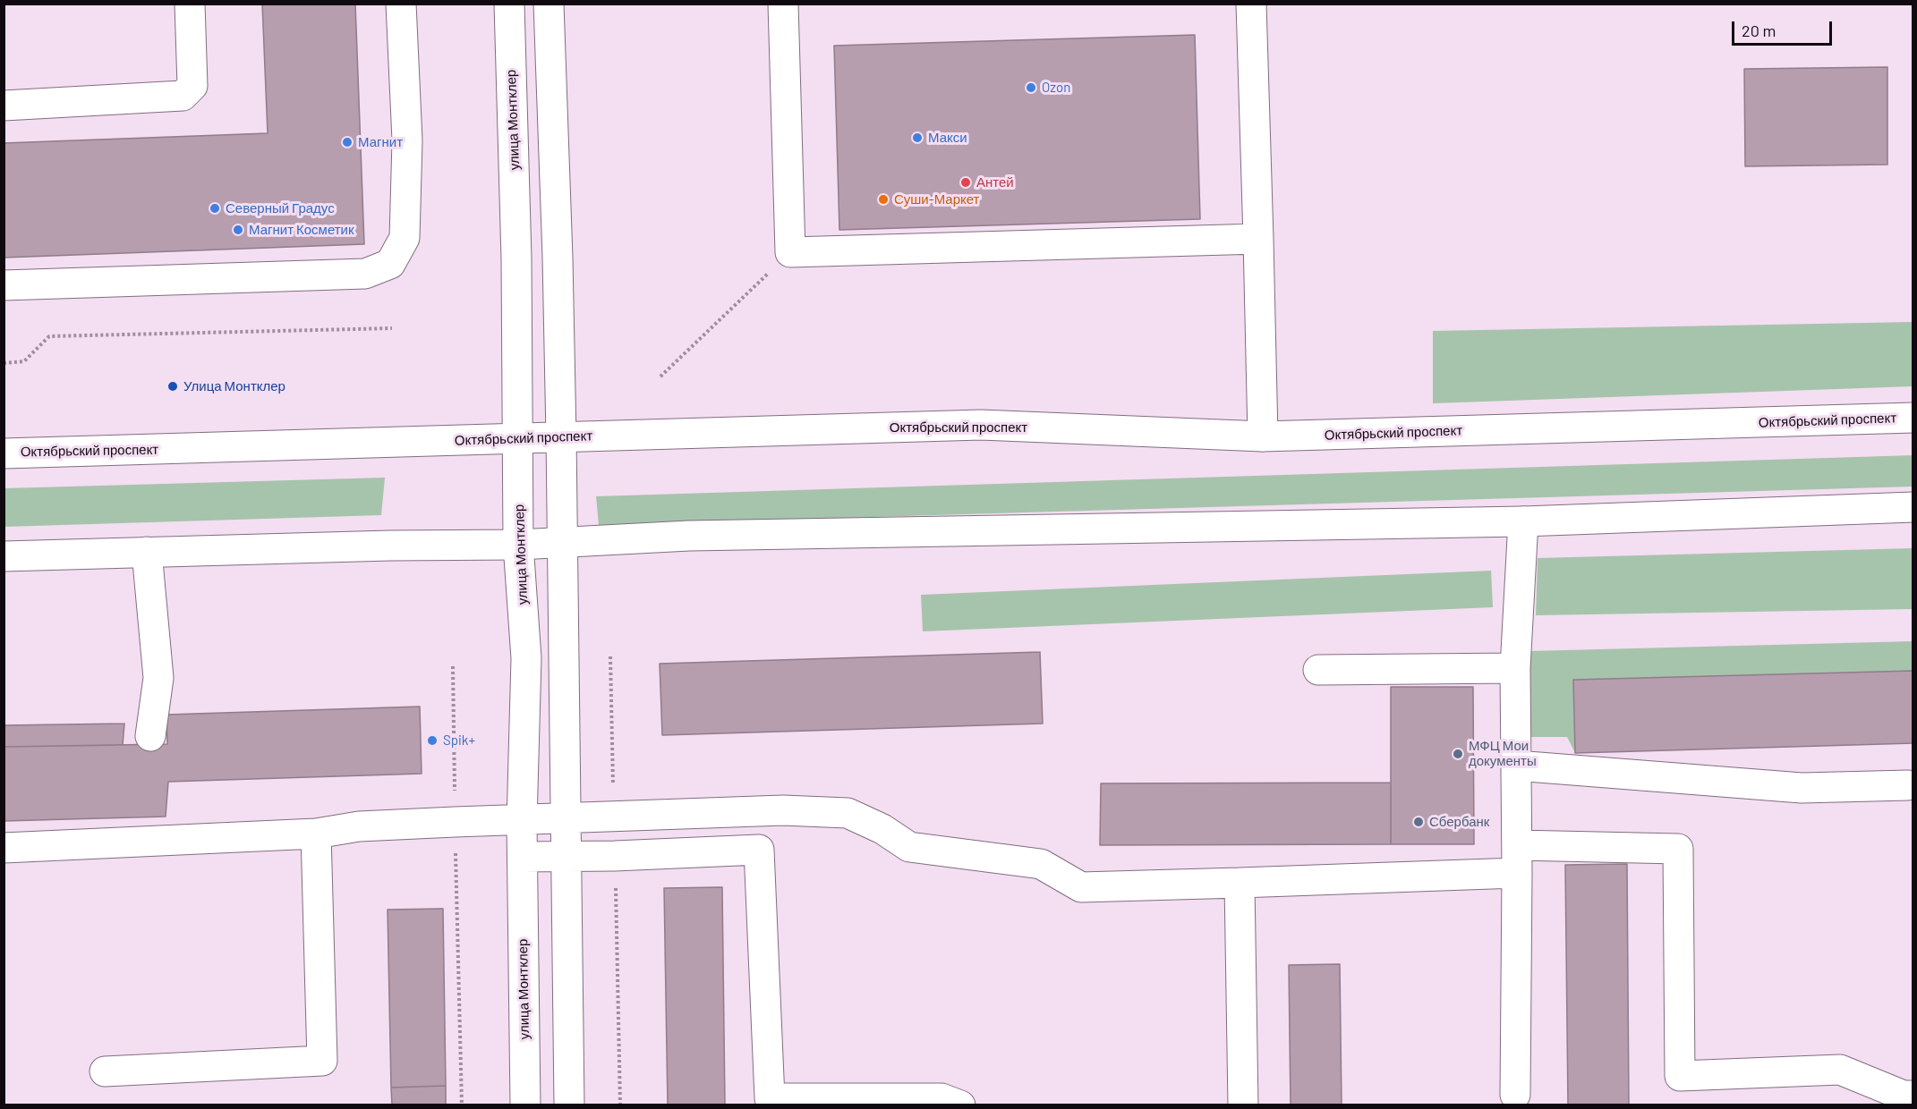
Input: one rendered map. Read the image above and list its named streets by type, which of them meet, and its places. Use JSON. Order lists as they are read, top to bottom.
{
  "streets": {
    "main road": ["улица Монтклер", "Октябрьский проспект"]
  },
  "crossings": [
    ["улица Монтклер", "Октябрьский проспект"]
  ],
  "places": [
    "Ozon",
    "Макси",
    "Магнит",
    "Антей",
    "Суши-Маркет",
    "Северный Градус",
    "Магнит Косметик",
    "Улица Монтклер",
    "Spik+",
    "МФЦ Мои документы",
    "Сбербанк"
  ],
  "scale_bar": "20 m"
}
